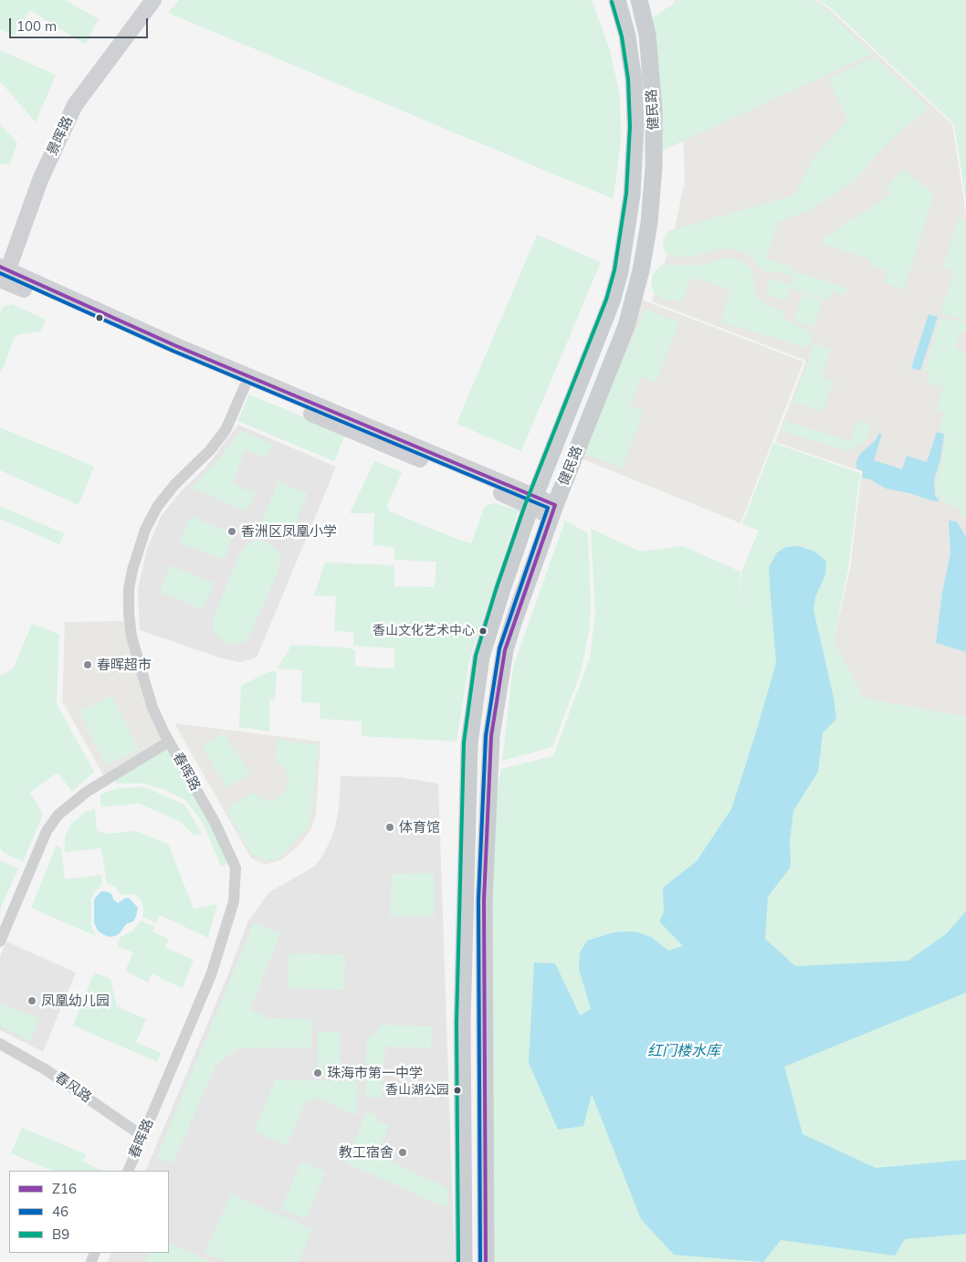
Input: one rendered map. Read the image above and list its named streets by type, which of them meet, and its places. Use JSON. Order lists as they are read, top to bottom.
{
  "streets": {
    "main road": ["健民路", "景晖路"],
    "street": ["春晖路", "春风路"]
  },
  "crossings": [
    ["春晖路", "春风路"]
  ],
  "water": ["红门楼水库"],
  "places": [
    "香洲区凤凰小学",
    "香山文化艺术中心",
    "春晖超市",
    "体育馆",
    "凤凰幼儿园",
    "珠海市第一中学",
    "香山湖公园",
    "教工宿舍"
  ],
  "lines": ["transit line B9", "transit line Z16", "transit line 46"],
  "legend": ["Z16", "46", "B9"],
  "scale_bar": "100 m"
}
